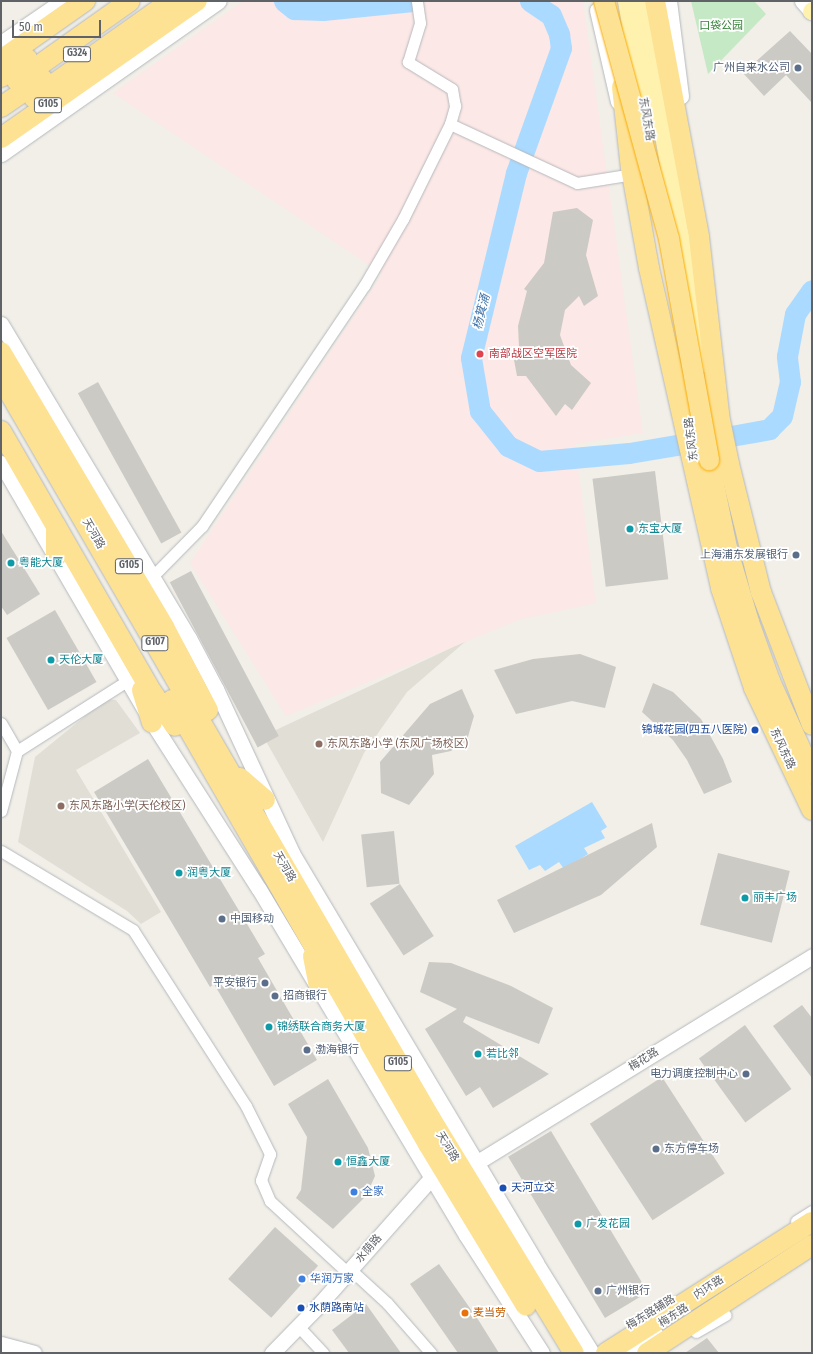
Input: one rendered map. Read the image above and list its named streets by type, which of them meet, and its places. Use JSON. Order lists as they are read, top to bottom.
{
  "streets": {
    "highway": [
      "G324",
      "G105",
      "东风东路",
      "天河路",
      "G107",
      "内环路"
    ],
    "main road": ["梅花路", "水荫路", "梅东路"],
    "street": ["梅东路辅路"]
  },
  "crossings": [
    ["G105", "天河路"],
    ["天河路", "内环路"],
    ["天河路", "梅东路辅路"],
    ["内环路", "梅东路辅路"]
  ],
  "water": ["杨箕涌"],
  "parks": ["口袋公园"],
  "places": [
    "广州自来水公司",
    "南部战区空军医院",
    "东宝大厦",
    "上海浦东发展银行",
    "粤能大厦",
    "天伦大厦",
    "锦城花园(四五八医院)",
    "东风东路小学 (东风广场校区)",
    "东风东路小学(天伦校区)",
    "润粤大厦",
    "丽丰广场",
    "中国移动",
    "平安银行",
    "招商银行",
    "锦绣联合商务大厦",
    "渤海银行",
    "若比邻",
    "电力调度控制中心",
    "东方停车场",
    "恒鑫大厦",
    "天河立交",
    "全家",
    "广发花园",
    "华润万家",
    "广州银行",
    "水荫路南站",
    "麦当劳"
  ],
  "scale_bar": "50 m"
}
